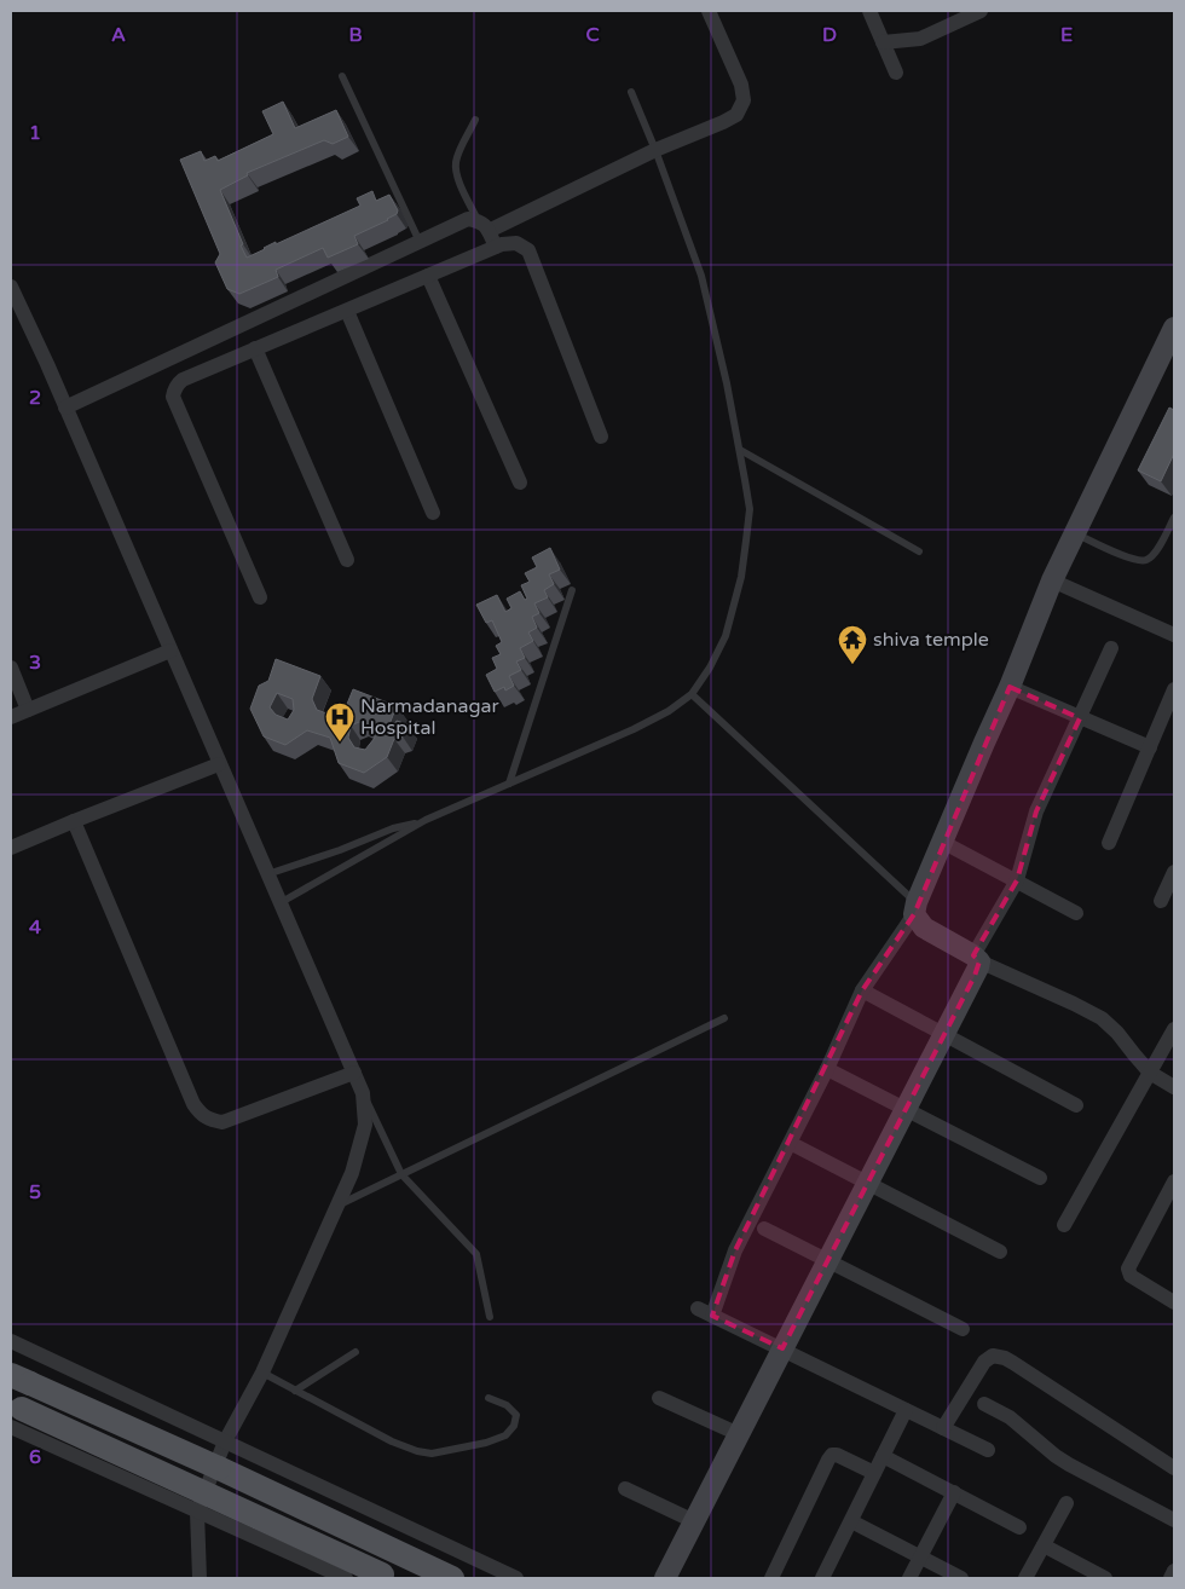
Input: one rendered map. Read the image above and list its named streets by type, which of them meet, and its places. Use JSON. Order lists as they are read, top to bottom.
{
  "places": {
    "temple": ["shiva temple"],
    "hospital": ["Narmadanagar Hospital"]
  },
  "grid": {
    "columns": [
      "A",
      "B",
      "C",
      "D",
      "E"
    ],
    "rows": [
      "1",
      "2",
      "3",
      "4",
      "5",
      "6"
    ]
  }
}
